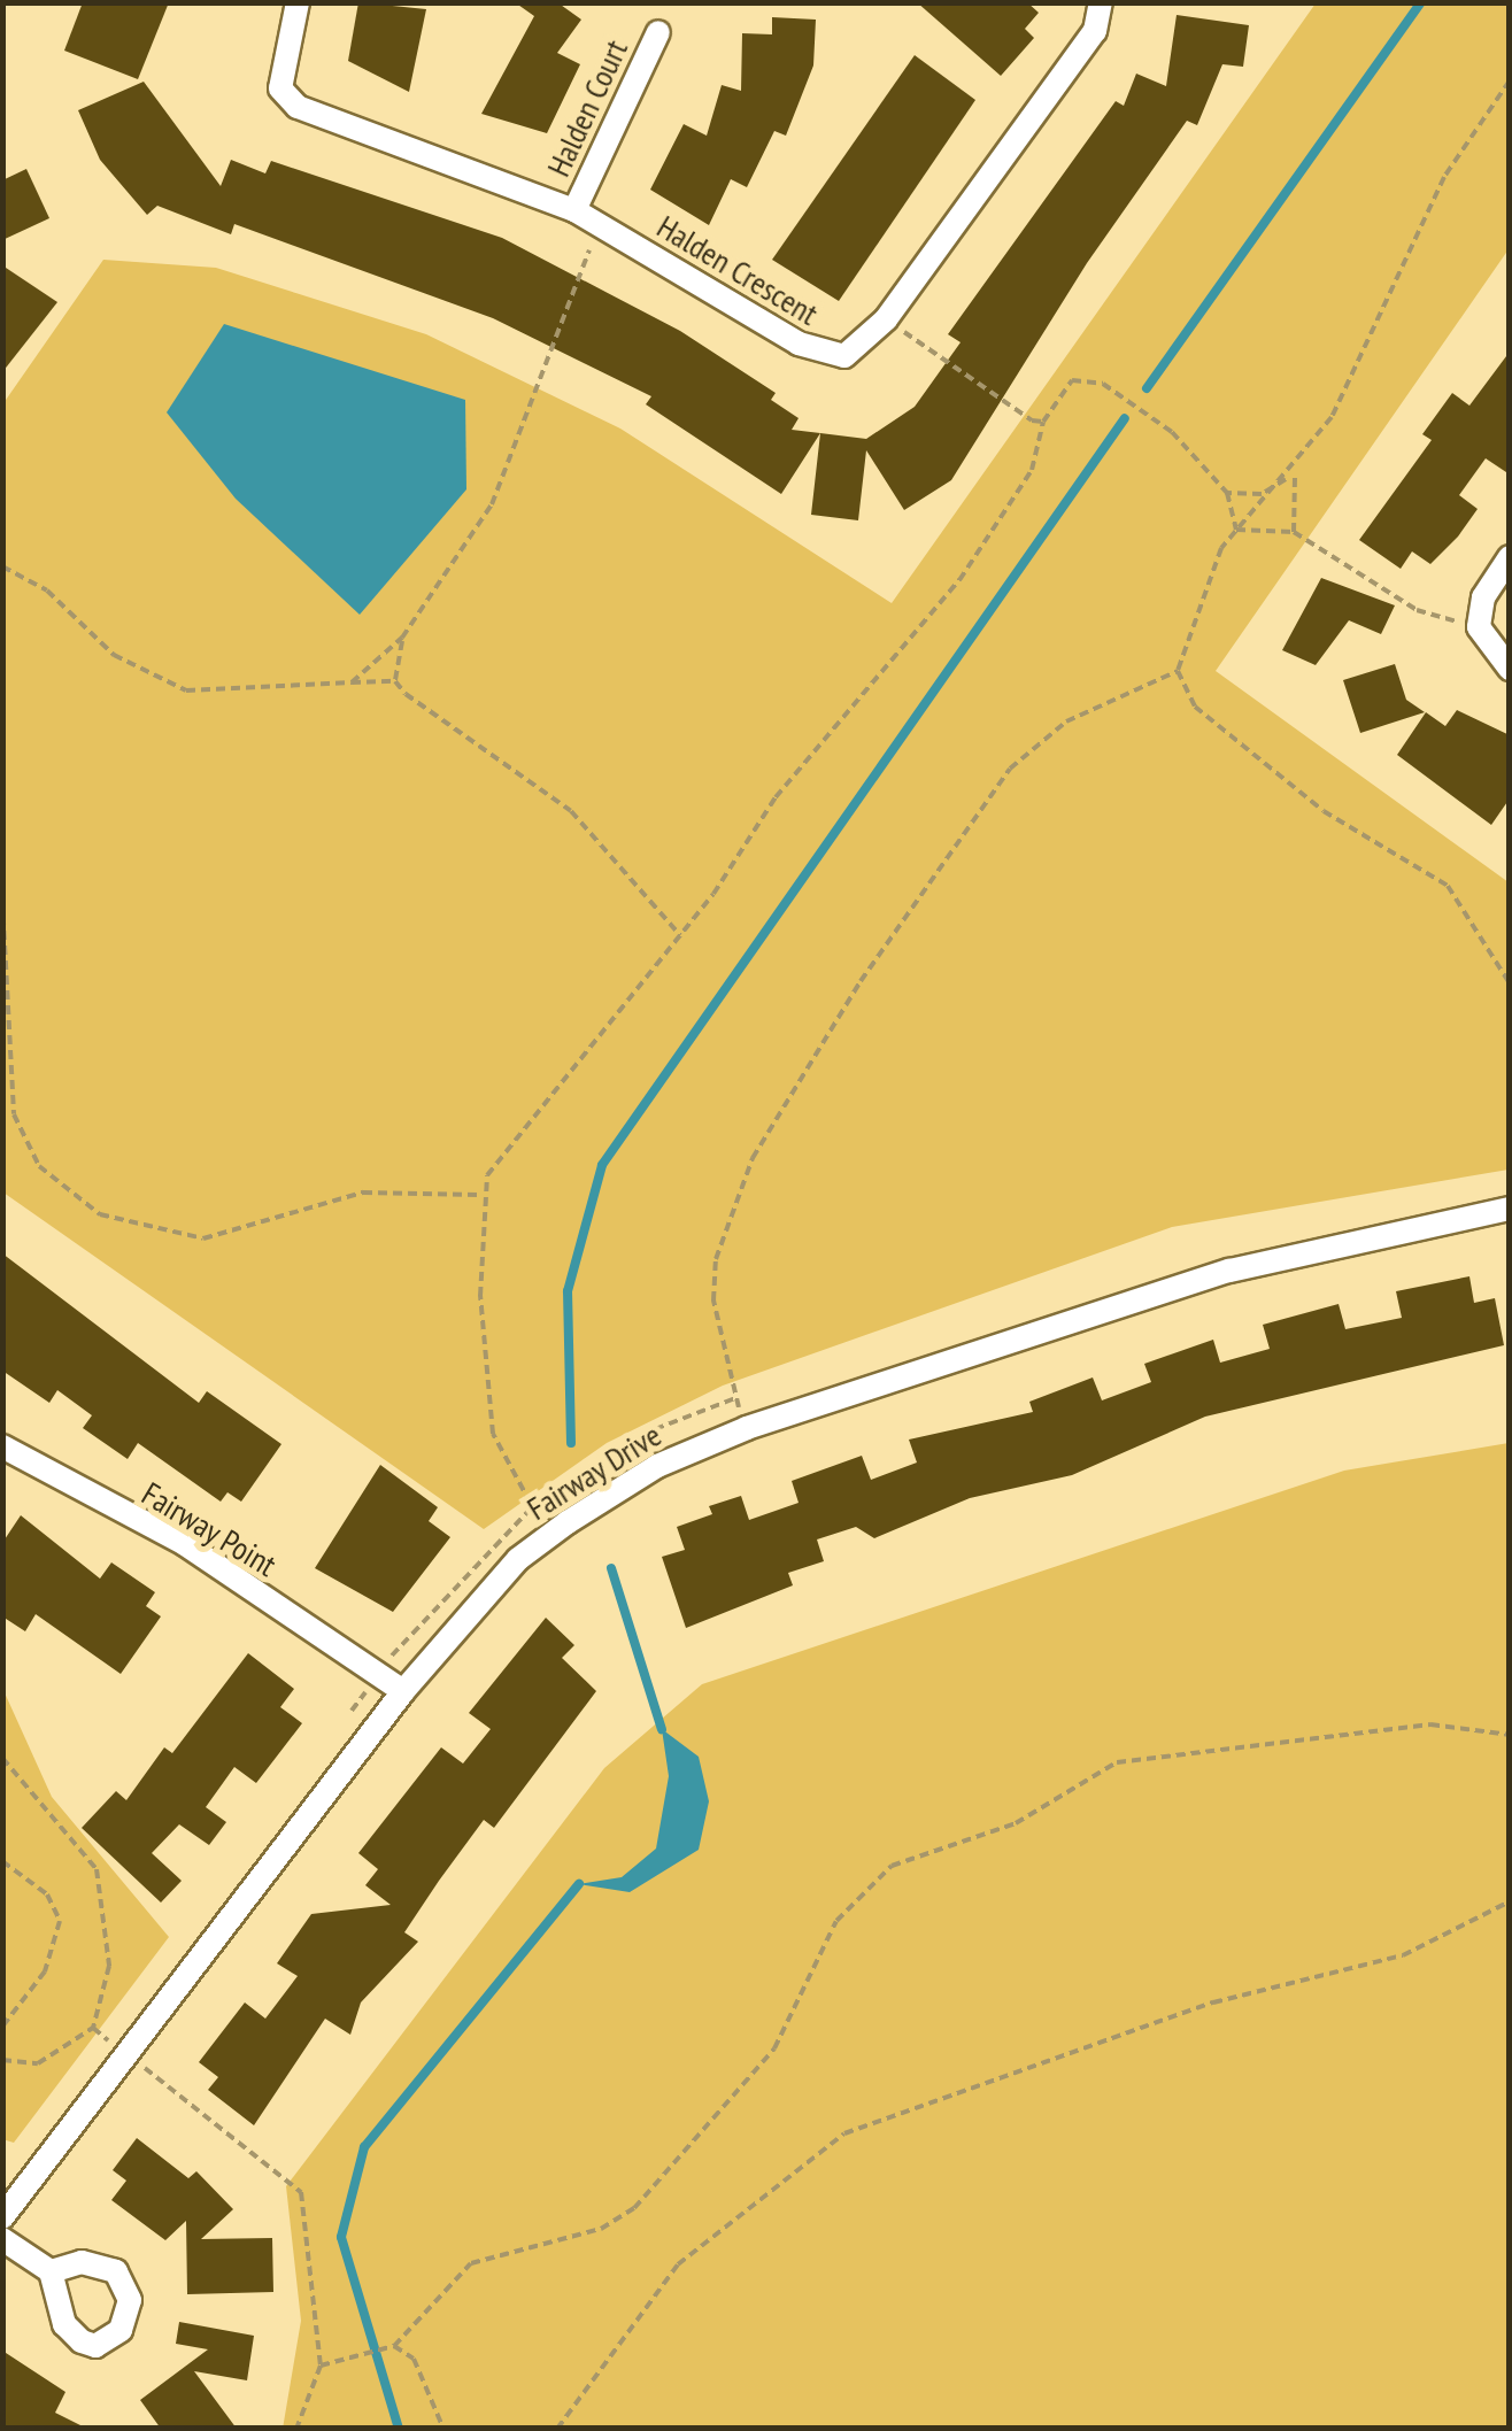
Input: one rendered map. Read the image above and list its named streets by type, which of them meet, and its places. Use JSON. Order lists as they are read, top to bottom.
{
  "streets": {
    "street": [
      "Halden Court",
      "Halden Crescent",
      "Fairway Drive",
      "Fairway Point"
    ]
  },
  "crossings": [
    ["Halden Court", "Halden Crescent"],
    ["Fairway Drive", "Fairway Point"]
  ]
}
